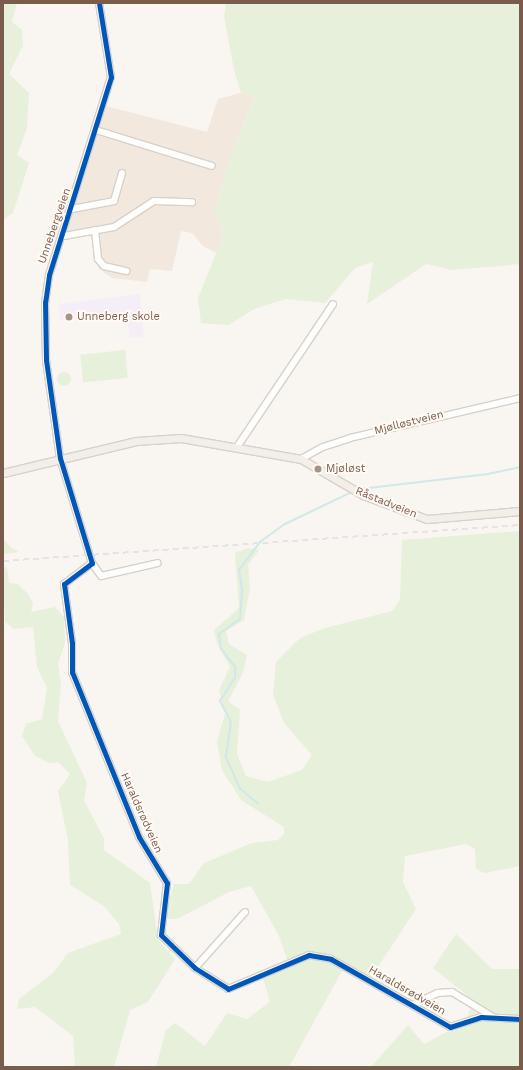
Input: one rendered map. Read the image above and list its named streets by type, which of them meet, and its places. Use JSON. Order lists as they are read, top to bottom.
{
  "streets": {
    "main road": ["Råstadveien"],
    "street": ["Unnebergveien", "Mjølløstveien", "Haraldsrødveien"]
  },
  "crossings": [
    ["Unnebergveien", "Råstadveien"],
    ["Mjølløstveien", "Råstadveien"]
  ],
  "places": ["Unneberg skole", "Mjøløst"]
}
